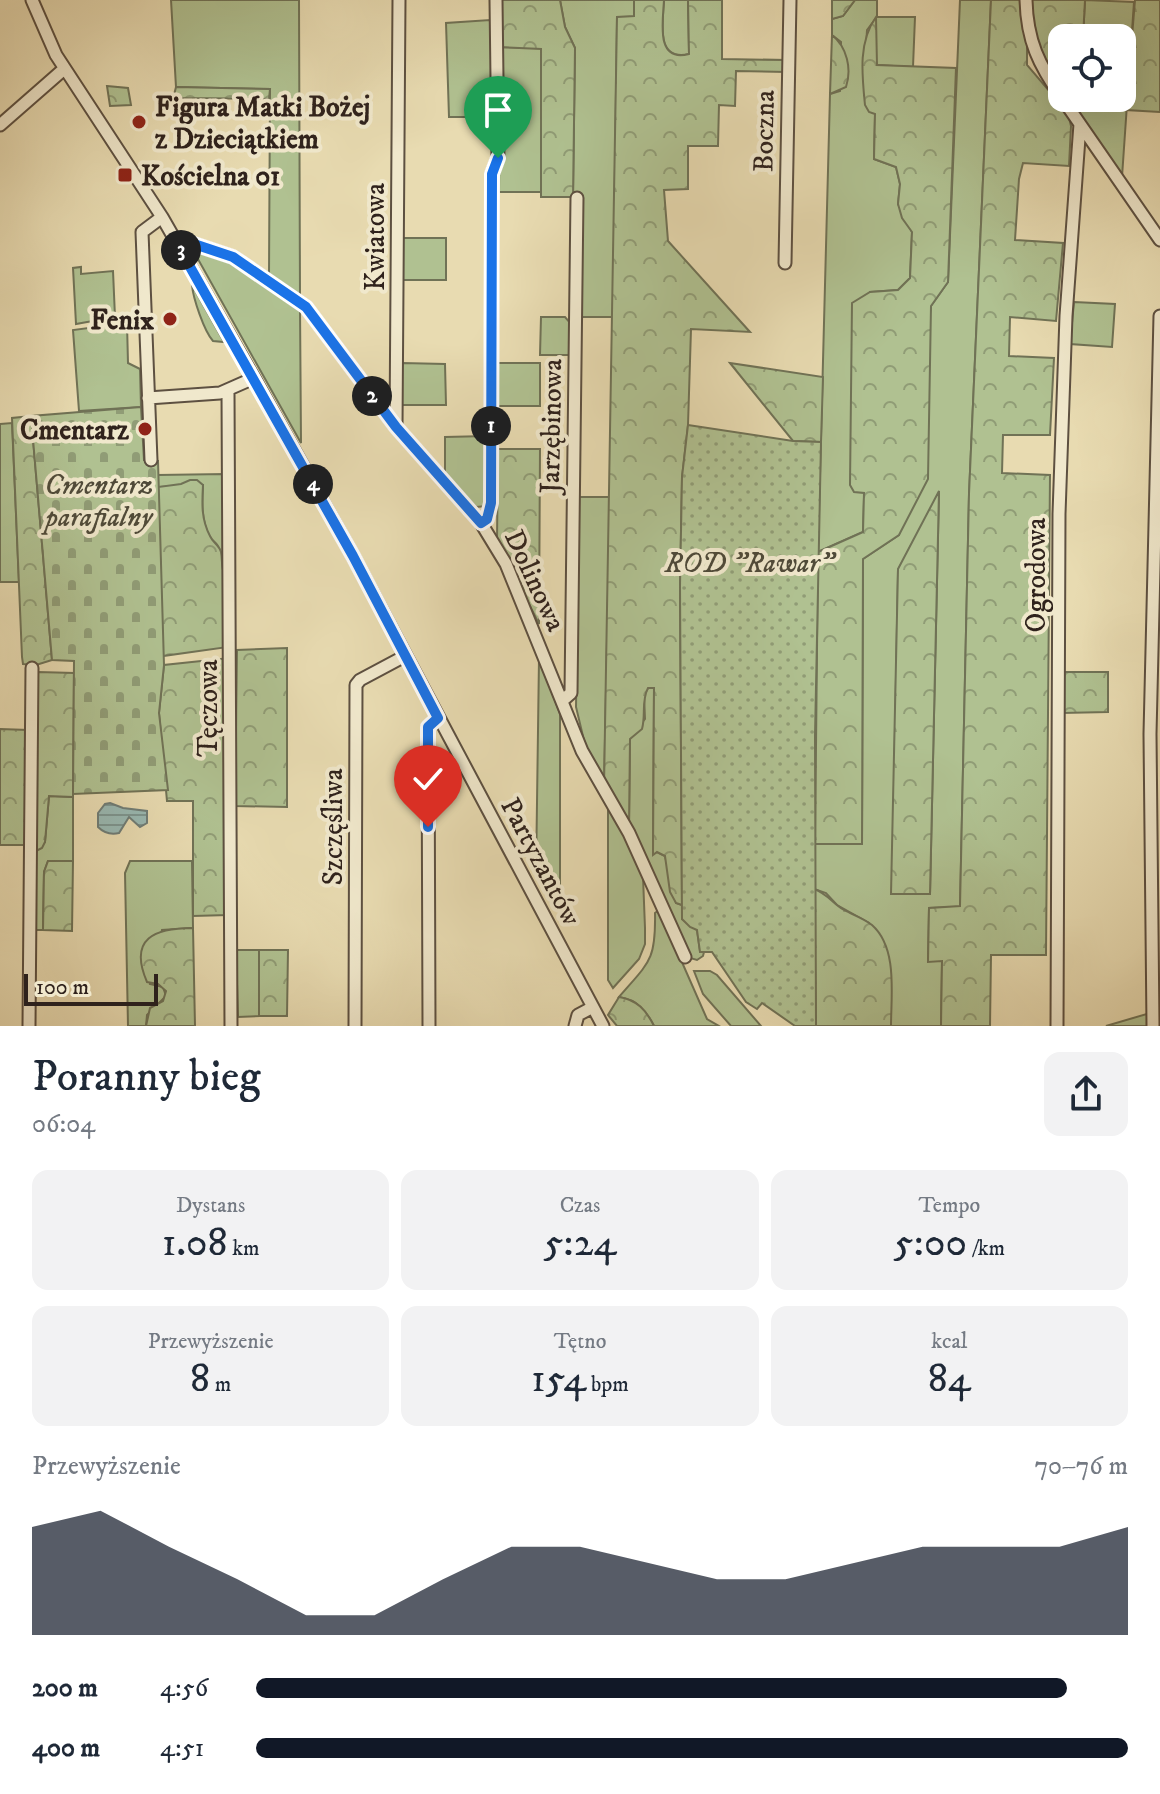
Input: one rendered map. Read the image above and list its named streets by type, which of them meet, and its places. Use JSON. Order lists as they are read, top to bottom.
{
  "streets": {
    "street": [
      "Boczna",
      "Kwiatowa",
      "Jarzębinowa",
      "Ogrodowa",
      "Dolinowa",
      "Tęczowa",
      "Szczęśliwa",
      "Partyzantów"
    ]
  },
  "crossings": [
    ["Kwiatowa", "Dolinowa"],
    ["Jarzębinowa", "Dolinowa"],
    ["Dolinowa", "Partyzantów"],
    ["Szczęśliwa", "Partyzantów"]
  ],
  "parks": ["Cmentarz parafialny", "ROD \"Rawar\""],
  "places": {
    "other": ["Figura Matki Bożej z Dzieciątkiem", "Fenix", "Cmentarz"],
    "transit": ["Kościelna 01"]
  },
  "scale_bar": "100 m",
  "page": {
    "pins": [
      "3",
      "2",
      "1",
      "4"
    ],
    "scale": "100 m",
    "heading": ["Poranny bieg", "06:04"],
    "stats": [
      ["Dystans", "1.08 km"],
      ["Czas", "5:24"],
      ["Tempo", "5:00 /km"],
      ["Przewyższenie", "8 m"],
      ["Tętno", "154 bpm"],
      ["kcal", "84"]
    ],
    "chart": ["Przewyższenie", "70–76 m"],
    "list": [
      {
        "name": "200 m",
        "note": "4:56"
      },
      {
        "name": "400 m",
        "note": "4:51"
      }
    ]
  }
}
